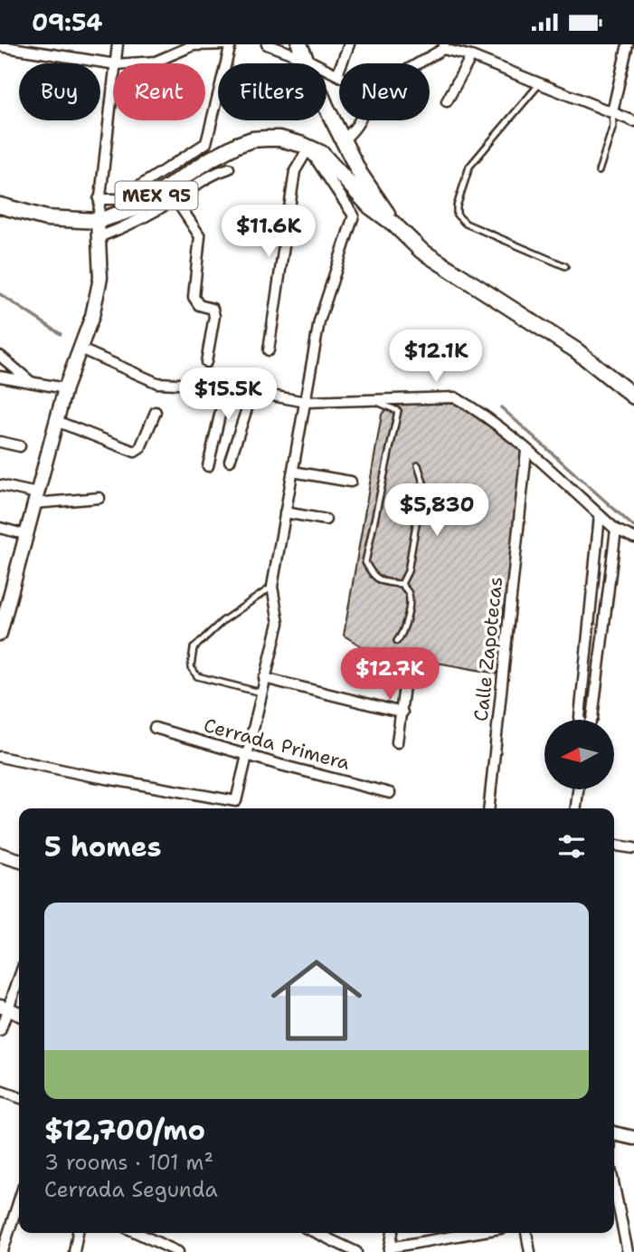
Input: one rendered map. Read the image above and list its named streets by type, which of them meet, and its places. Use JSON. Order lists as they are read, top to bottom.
{
  "streets": {
    "main road": ["MEX 95"],
    "street": ["Calle Zapotecas", "Cerrada Primera"]
  },
  "north": "left",
  "page": {
    "status": "09:54",
    "chip": [
      "Buy",
      "Rent",
      "Filters",
      "New"
    ],
    "price": [
      "$11.6K",
      "$12.1K",
      "$15.5K",
      "$5,830",
      "$12.7K"
    ],
    "heading": "5 homes",
    "list": [
      {
        "name": "$12,700/mo",
        "note": "3 rooms · 101 m² · Cerrada Segunda"
      }
    ]
  }
}
